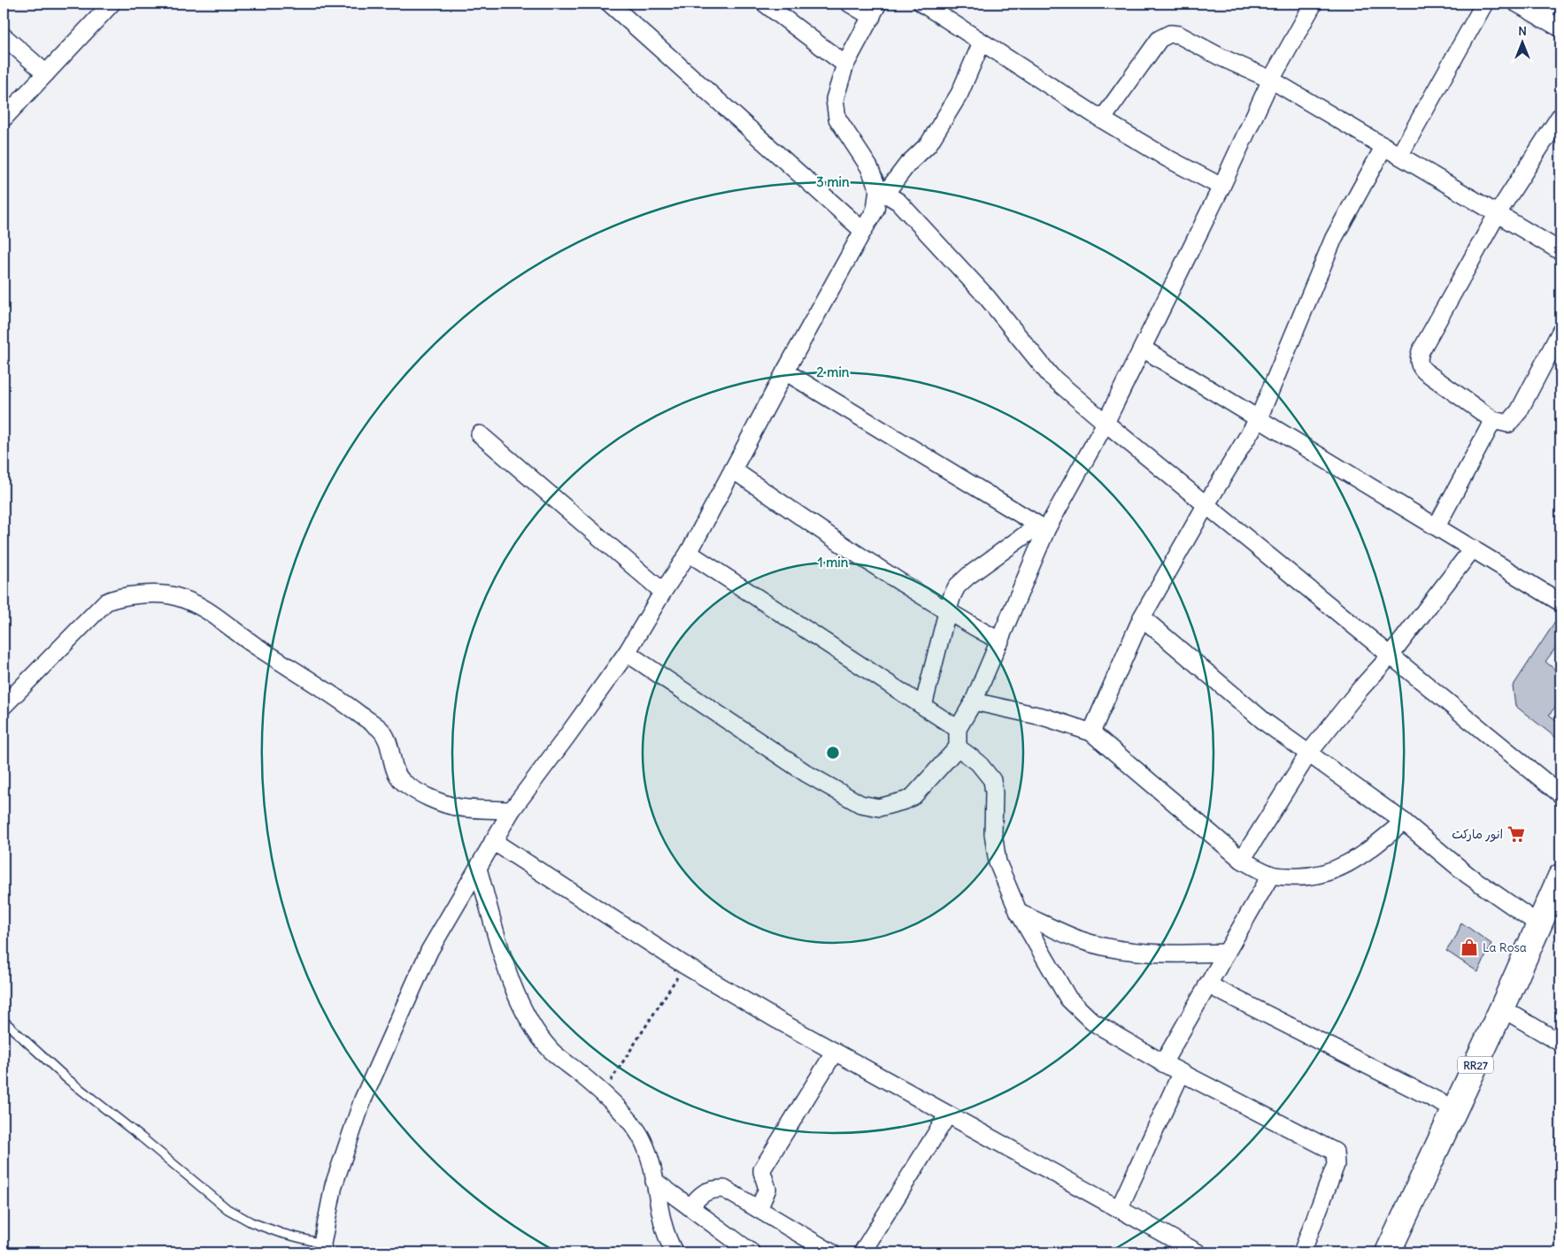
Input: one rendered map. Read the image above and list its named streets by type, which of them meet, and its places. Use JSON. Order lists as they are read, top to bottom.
{
  "streets": {
    "highway": ["RR27"]
  },
  "places": {
    "supermarket": ["انور ماركت"],
    "shop": ["La Rosa"]
  },
  "north": "top",
  "rings": ["3 min", "2 min", "1 min"]
}
